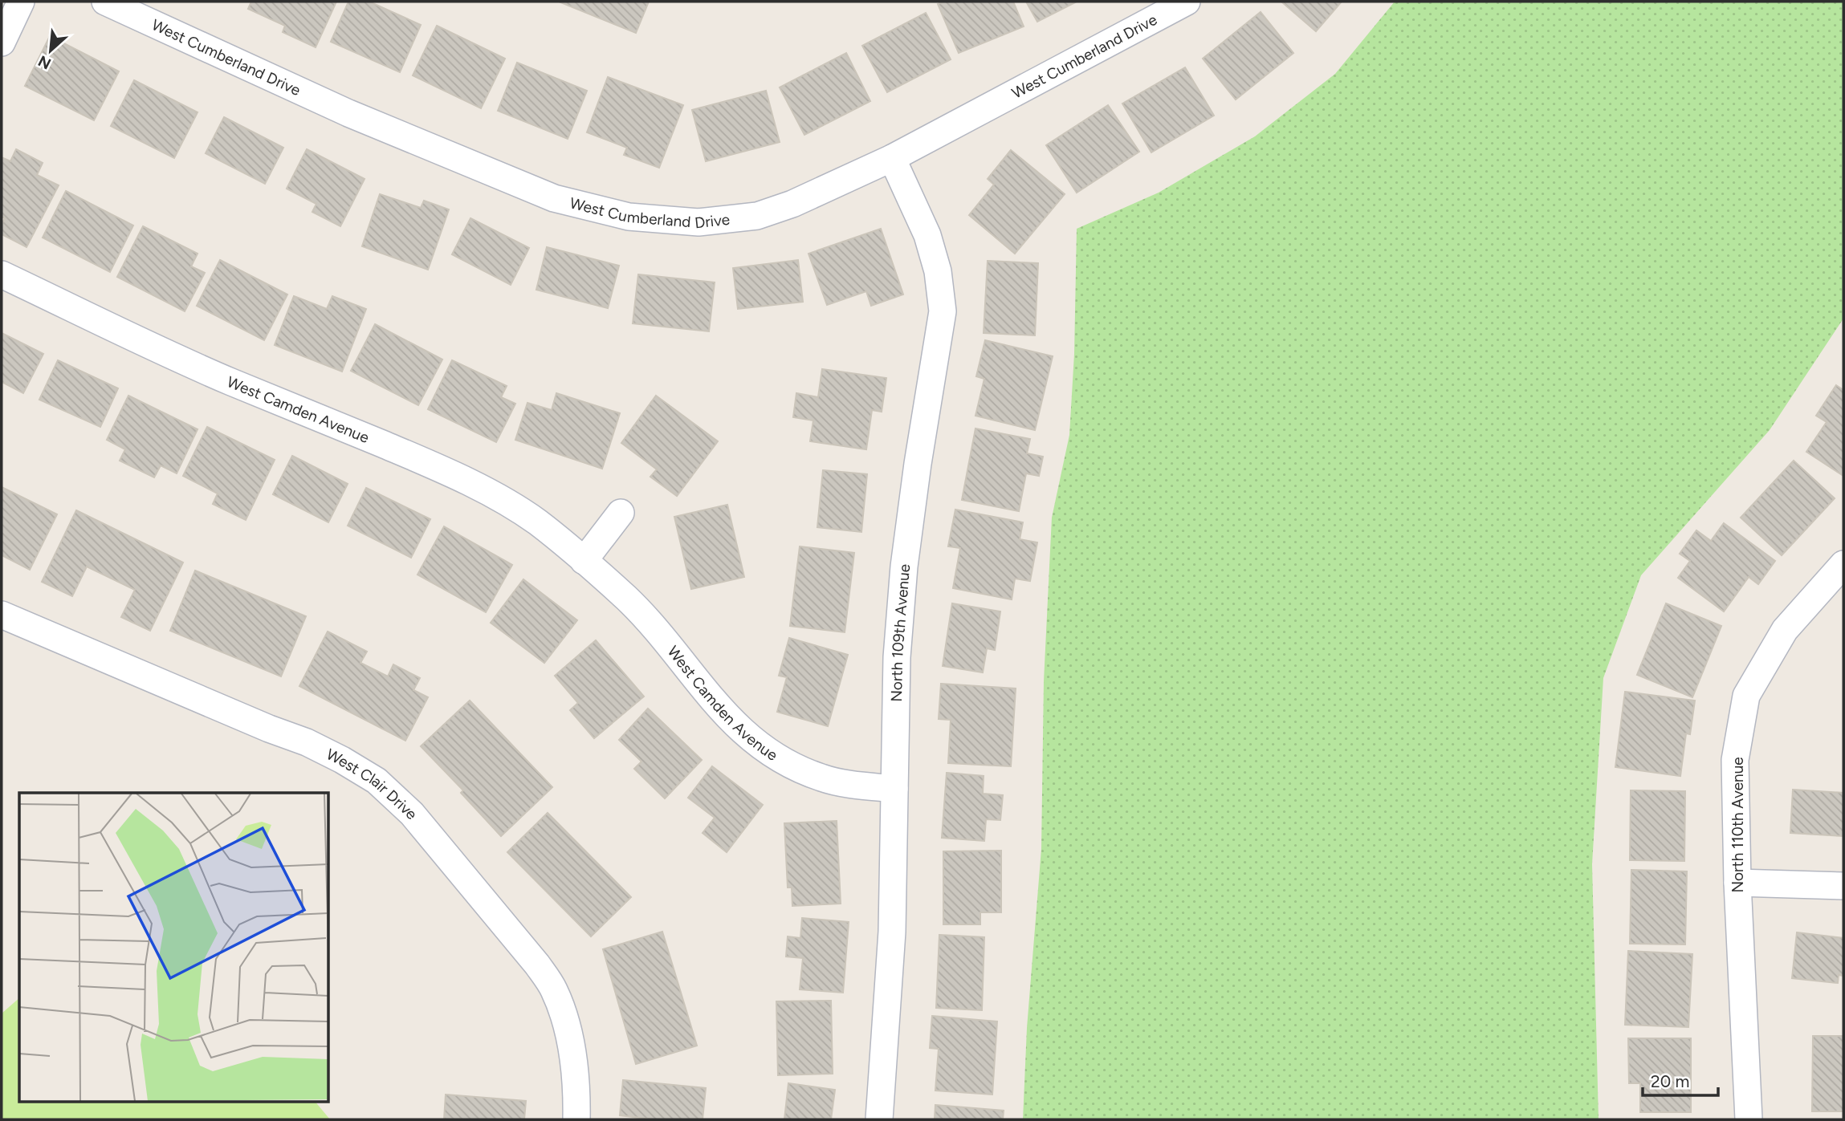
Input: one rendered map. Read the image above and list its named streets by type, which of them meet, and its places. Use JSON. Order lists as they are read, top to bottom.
{
  "streets": {
    "street": [
      "West Cumberland Drive",
      "West Camden Avenue",
      "North 109th Avenue",
      "West Clair Drive",
      "North 110th Avenue"
    ]
  },
  "crossings": [
    ["West Cumberland Drive", "North 109th Avenue"],
    ["West Camden Avenue", "North 109th Avenue"]
  ],
  "scale_bar": "20 m",
  "north": "bottom left"
}
